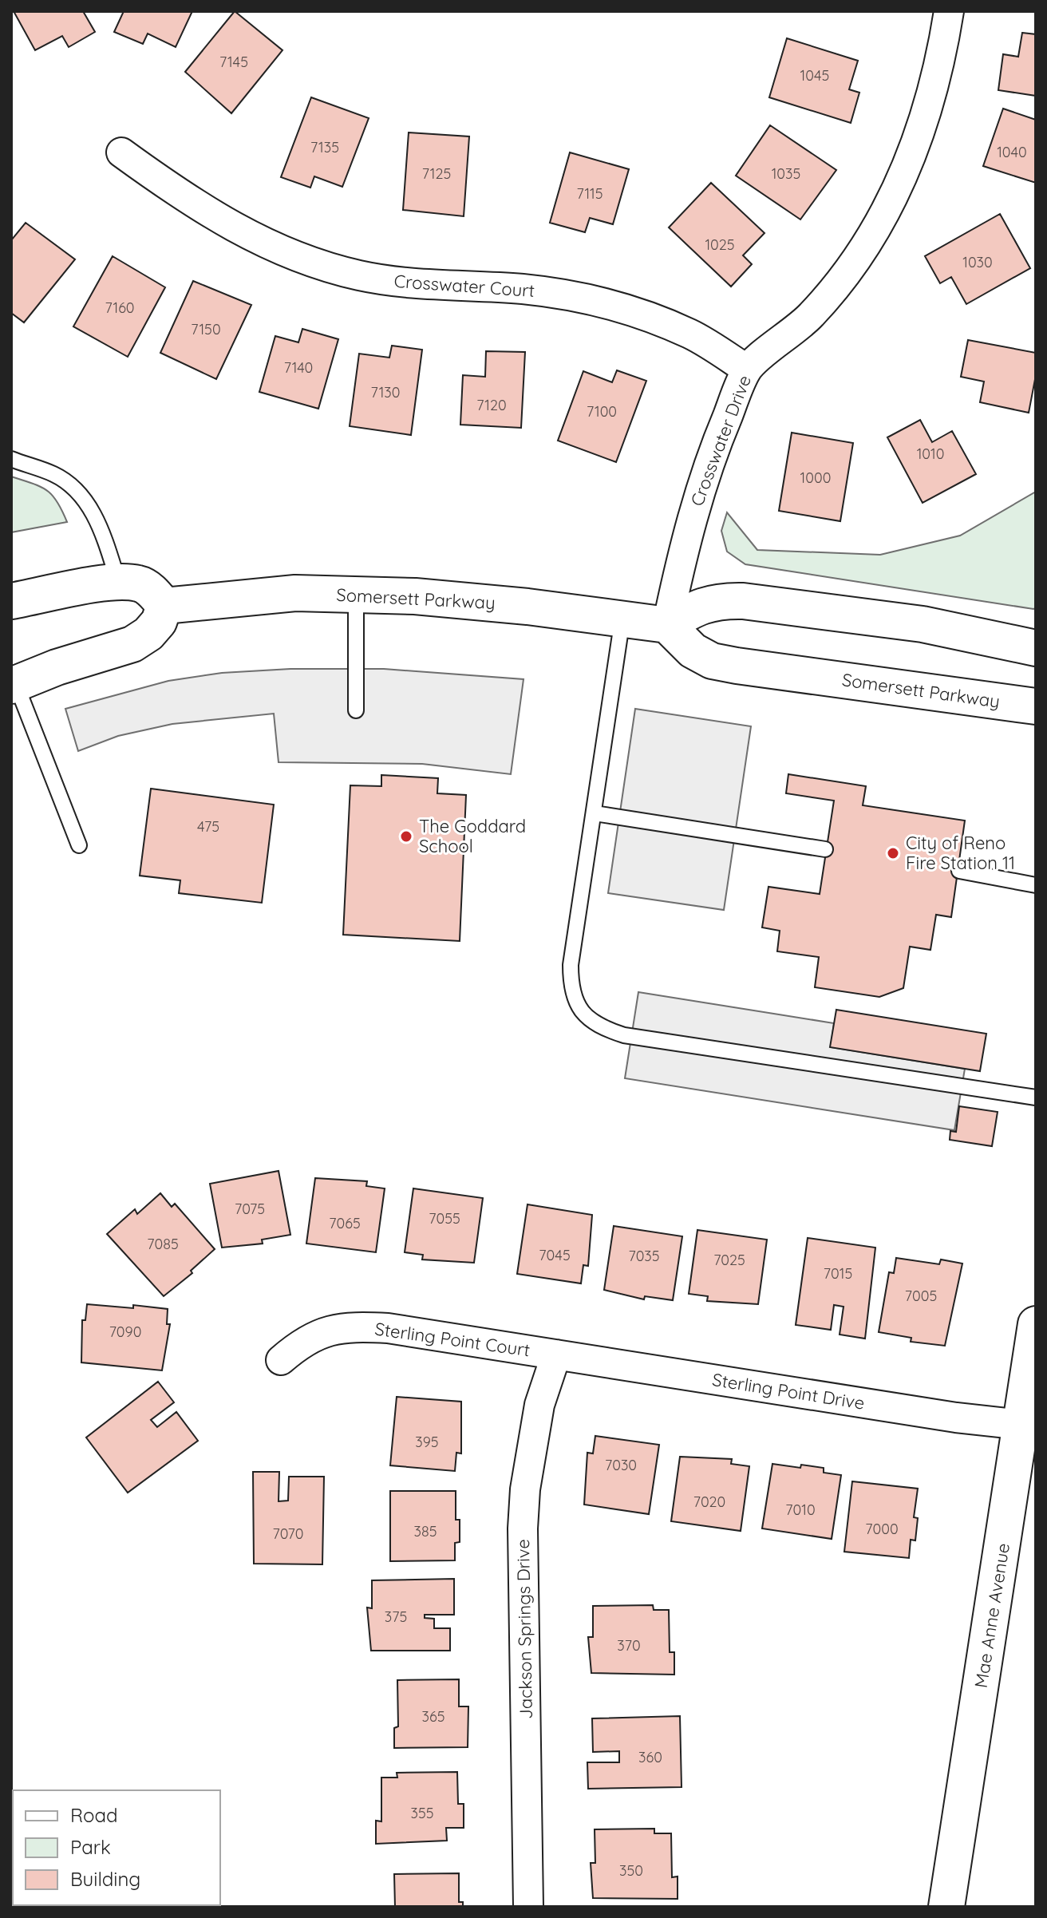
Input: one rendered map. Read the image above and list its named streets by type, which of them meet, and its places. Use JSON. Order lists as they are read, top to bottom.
{
  "streets": {
    "main road": ["Somersett Parkway", "Mae Anne Avenue"],
    "street": [
      "Crosswater Court",
      "Crosswater Drive",
      "Sterling Point Court",
      "Sterling Point Drive",
      "Jackson Springs Drive"
    ]
  },
  "crossings": [
    ["Crosswater Court", "Crosswater Drive"],
    ["Crosswater Drive", "Somersett Parkway"],
    ["Sterling Point Court", "Sterling Point Drive"],
    ["Sterling Point Court", "Jackson Springs Drive"],
    ["Sterling Point Drive", "Mae Anne Avenue"],
    ["Sterling Point Drive", "Jackson Springs Drive"]
  ],
  "places": ["The Goddard School", "City of Reno Fire Station 11"],
  "house_numbers": [
    "7145",
    "1045",
    "7135",
    "1040",
    "7125",
    "1035",
    "7115",
    "1025",
    "1030",
    "7160",
    "7150",
    "7140",
    "7130",
    "7120",
    "7100",
    "1010",
    "1000",
    "475",
    "7075",
    "7055",
    "7065",
    "7085",
    "7045",
    "7035",
    "7025",
    "7015",
    "7005",
    "7090",
    "395",
    "7030",
    "7020",
    "7010",
    "7000",
    "385",
    "7070",
    "375",
    "370",
    "365",
    "360",
    "355",
    "350"
  ],
  "legend": ["Road", "Park", "Building"]
}
